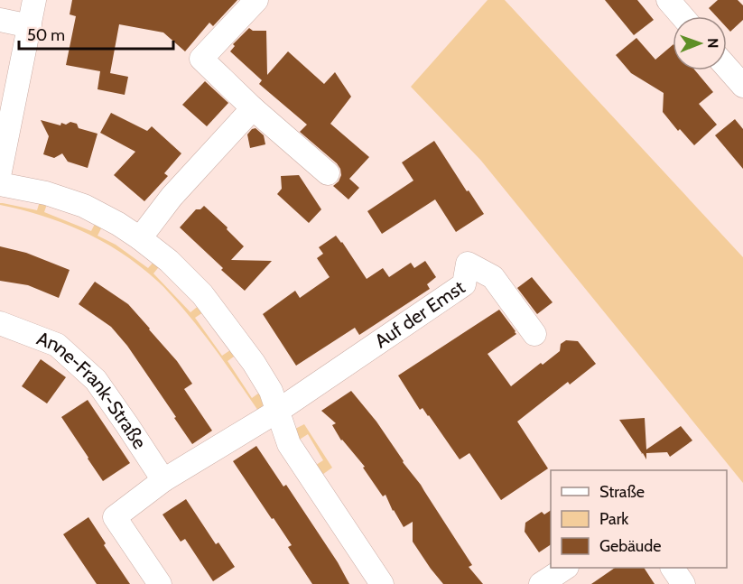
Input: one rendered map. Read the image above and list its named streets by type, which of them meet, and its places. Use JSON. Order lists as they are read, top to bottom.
{
  "streets": {
    "street": ["Auf der Emst", "Anne-Frank-Straße"]
  },
  "legend": ["Straße", "Park", "Gebäude"],
  "scale_bar": "50 m",
  "north": "right"
}
